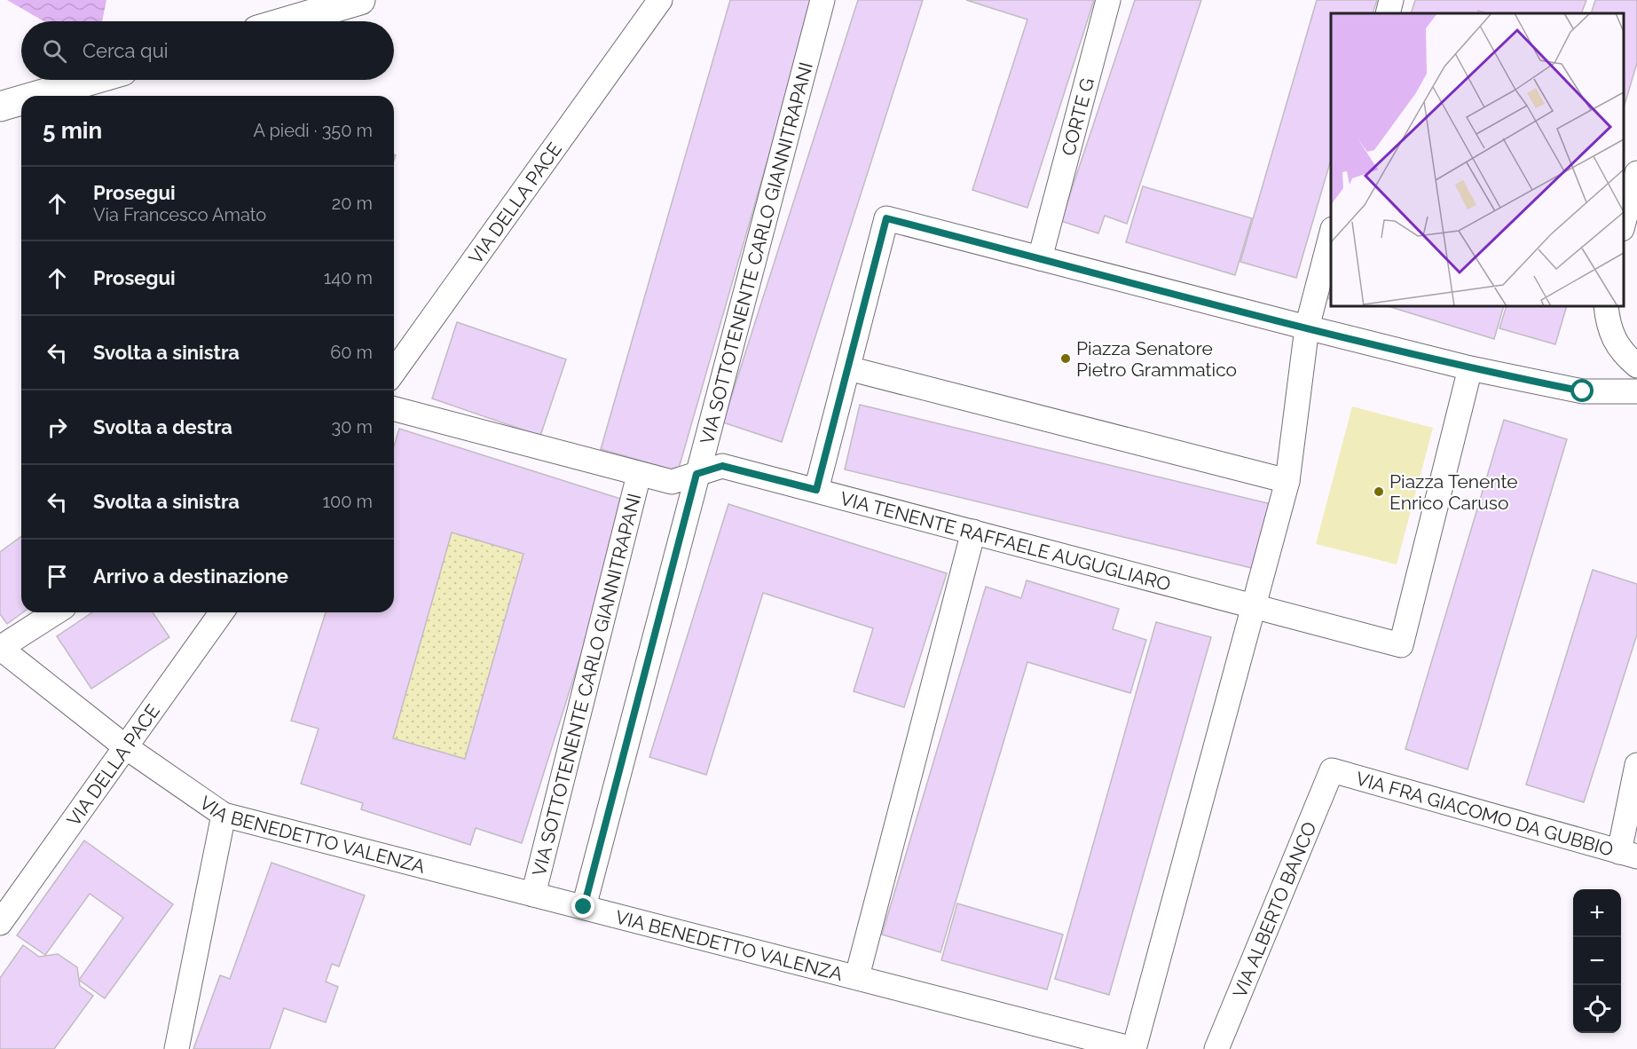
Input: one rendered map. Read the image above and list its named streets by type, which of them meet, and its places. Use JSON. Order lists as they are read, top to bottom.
{
  "streets": {
    "street": [
      "CORTE G",
      "VIA DELLA PACE",
      "VIA SOTTOTENENTE CARLO GIANNITRAPANI",
      "VIA TENENTE RAFFAELE AUGUGLIARO",
      "VIA FRA GIACOMO DA GUBBIO",
      "VIA BENEDETTO VALENZA",
      "VIA ALBERTO BANCO"
    ]
  },
  "crossings": [
    ["VIA DELLA PACE", "VIA BENEDETTO VALENZA"],
    ["VIA SOTTOTENENTE CARLO GIANNITRAPANI", "VIA TENENTE RAFFAELE AUGUGLIARO"],
    ["VIA SOTTOTENENTE CARLO GIANNITRAPANI", "VIA BENEDETTO VALENZA"],
    ["VIA FRA GIACOMO DA GUBBIO", "VIA ALBERTO BANCO"]
  ],
  "places": ["Piazza Senatore Pietro Grammatico", "Piazza Tenente Enrico Caruso"],
  "page": {
    "search": "Cerca qui",
    "heading": ["5 min", "A piedi · 350 m"],
    "list": [
      ["Prosegui", "Via Francesco Amato", "20 m"],
      ["Prosegui", "140 m"],
      ["Svolta a sinistra", "60 m"],
      ["Svolta a destra", "30 m"],
      ["Svolta a sinistra", "100 m"],
      "Arrivo a destinazione"
    ],
    "map_buttons": ["+", "−"]
  }
}
